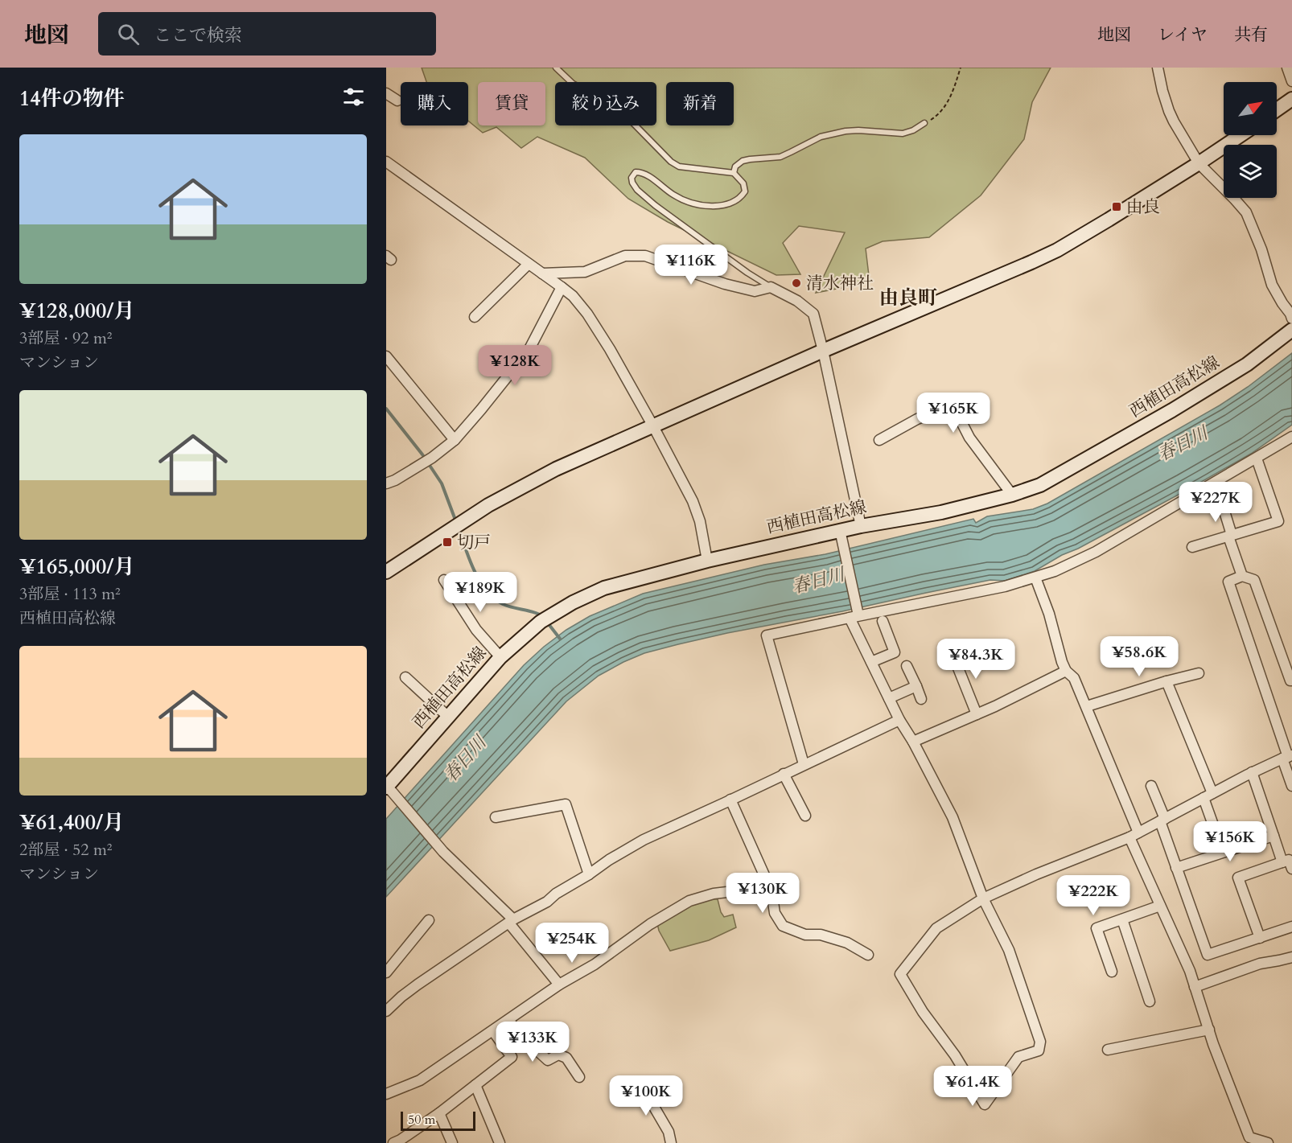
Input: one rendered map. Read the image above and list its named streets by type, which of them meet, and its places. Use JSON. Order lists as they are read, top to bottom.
{
  "streets": {
    "main road": ["西植田高松線"]
  },
  "districts": ["由良町"],
  "water": ["春日川"],
  "places": {
    "transit": ["由良", "切戸"],
    "other": ["清水神社"]
  },
  "scale_bar": "50 m",
  "north": "top right",
  "page": {
    "header": "地図",
    "search": "ここで検索",
    "nav": ["地図", "レイヤ", "共有"],
    "heading": "14件の物件",
    "chip": [
      "購入",
      "賃貸",
      "絞り込み",
      "新着"
    ],
    "list": [
      {
        "name": "¥128,000/月",
        "note": "3部屋 · 92 m² · マンション"
      },
      {
        "name": "¥165,000/月",
        "note": "3部屋 · 113 m² · 西植田高松線"
      },
      {
        "name": "¥61,400/月",
        "note": "2部屋 · 52 m² · マンション"
      }
    ],
    "price": [
      "¥116K",
      "¥128K",
      "¥165K",
      "¥227K",
      "¥189K",
      "¥58.6K",
      "¥84.3K",
      "¥156K",
      "¥130K",
      "¥222K",
      "¥254K",
      "¥133K",
      "¥61.4K",
      "¥100K"
    ],
    "scale": "50 m"
  }
}
